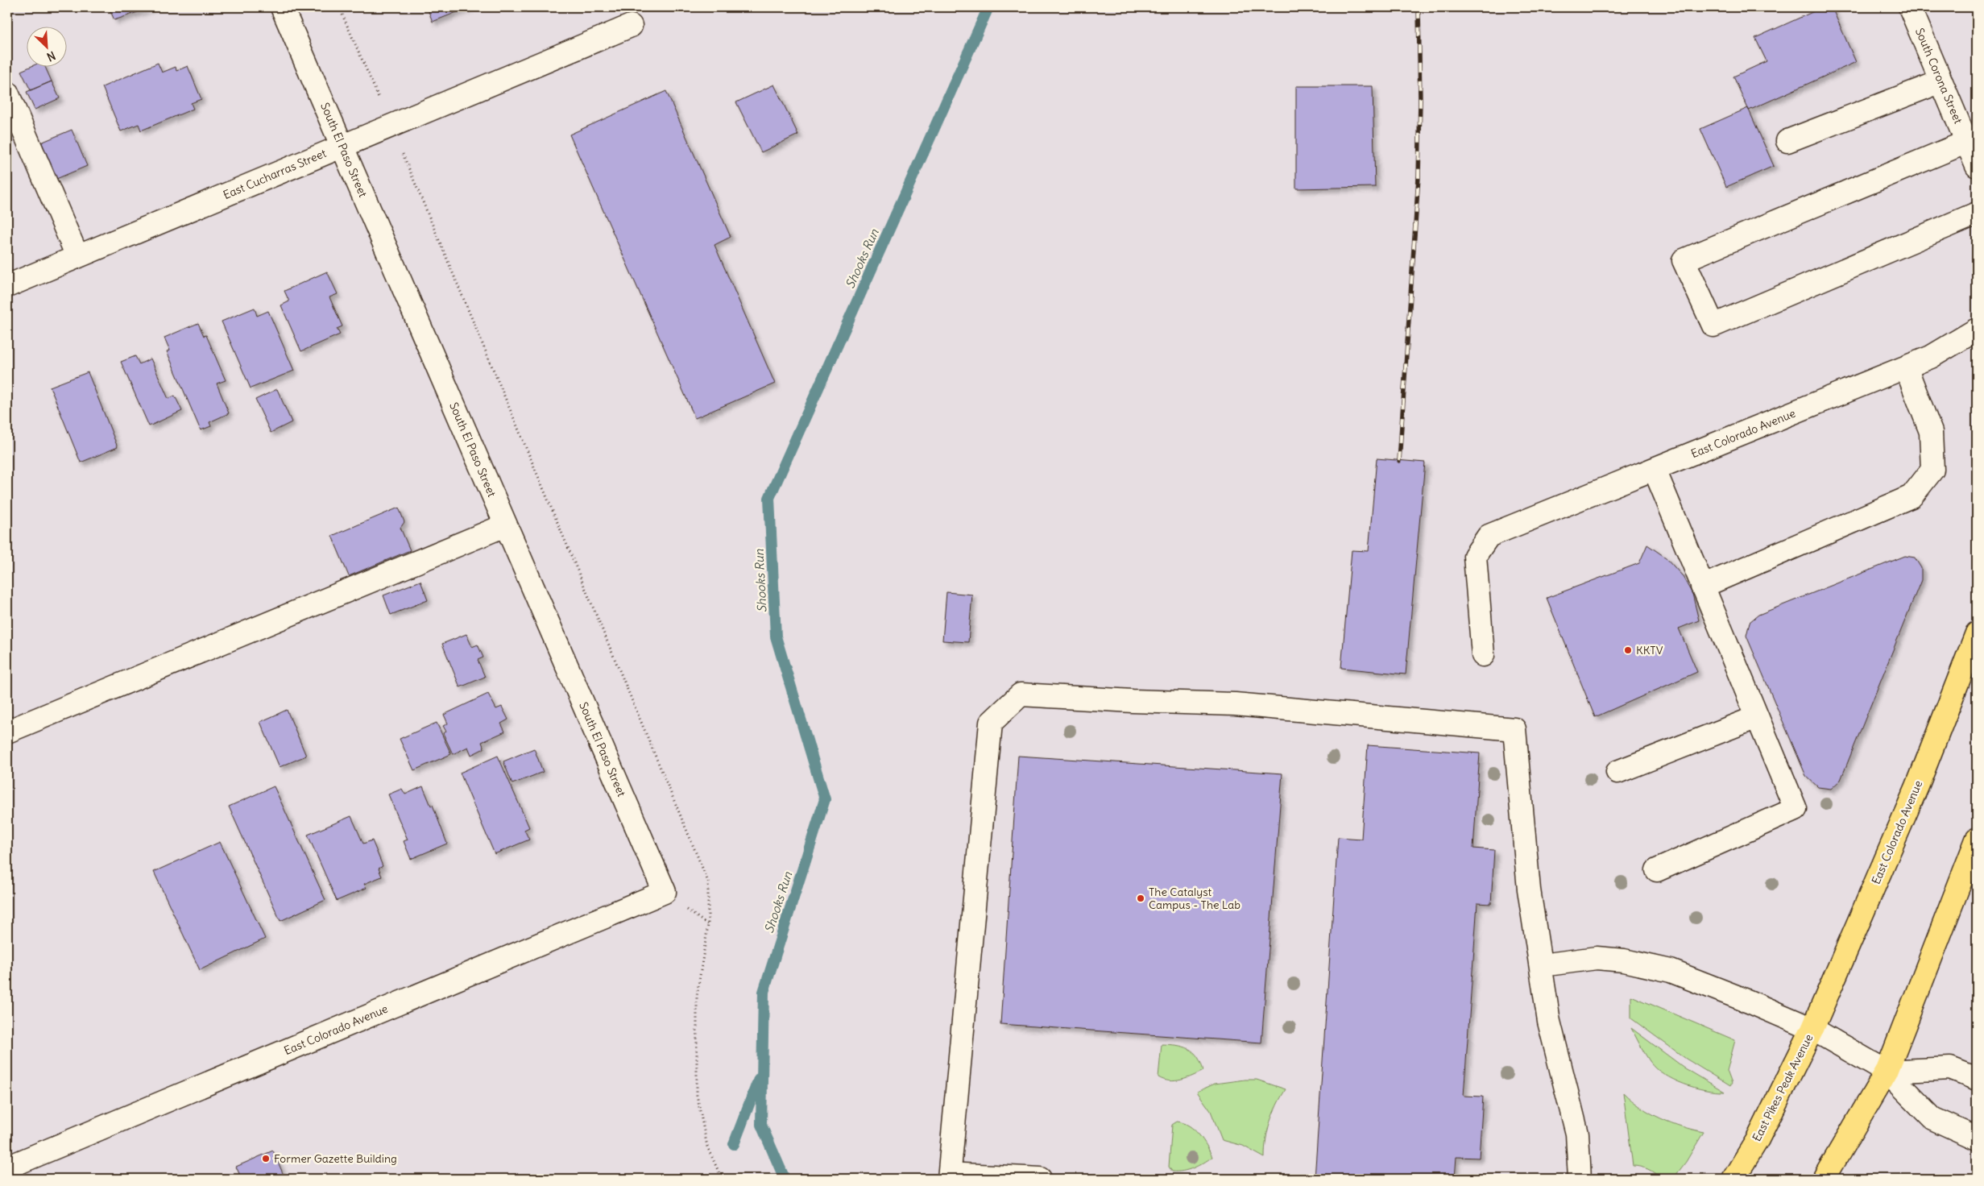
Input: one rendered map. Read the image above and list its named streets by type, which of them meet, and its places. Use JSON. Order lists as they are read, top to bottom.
{
  "streets": {
    "main road": ["East Colorado Avenue", "East Pikes Peak Avenue"],
    "street": ["South Corona Street", "South El Paso Street", "East Cucharras Street"]
  },
  "crossings": [
    ["South El Paso Street", "East Cucharras Street"],
    ["South El Paso Street", "East Colorado Avenue"],
    ["East Colorado Avenue", "East Pikes Peak Avenue"]
  ],
  "water": ["Shooks Run"],
  "places": ["KKTV", "The Catalyst Campus - The Lab", "Former Gazette Building"],
  "north": "bottom right"
}
